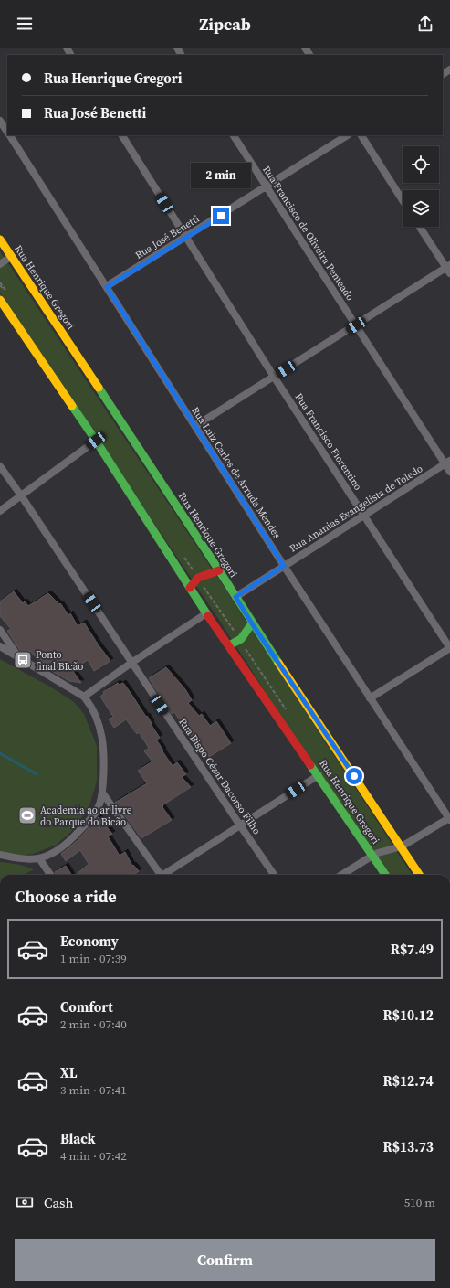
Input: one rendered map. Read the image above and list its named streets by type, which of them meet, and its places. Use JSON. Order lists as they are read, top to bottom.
{
  "streets": {
    "main road": ["Rua Henrique Gregori"],
    "street": [
      "Rua Francisco de Oliveira Penteado",
      "Rua José Benetti",
      "Rua Francisco Fiorentino",
      "Rua Luiz Carlos de Arruda Mendes",
      "Rua Ananias Evangelista de Toledo",
      "Rua Bispo Cézar Dacorso Filho"
    ]
  },
  "crossings": [
    ["Rua Francisco de Oliveira Penteado", "Rua José Benetti"],
    ["Rua Francisco de Oliveira Penteado", "Rua Ananias Evangelista de Toledo"],
    ["Rua José Benetti", "Rua Francisco Fiorentino"],
    ["Rua José Benetti", "Rua Luiz Carlos de Arruda Mendes"],
    ["Rua Henrique Gregori", "Rua Ananias Evangelista de Toledo"],
    ["Rua Francisco Fiorentino", "Rua Ananias Evangelista de Toledo"],
    ["Rua Luiz Carlos de Arruda Mendes", "Rua Ananias Evangelista de Toledo"]
  ],
  "places": {
    "bus stop": ["Ponto final BIcão"],
    "sports": ["Academia ao ar livre do Parque do Bicão"]
  },
  "page": {
    "header": "Zipcab",
    "banner": ["Rua Henrique Gregori", "Rua José Benetti"],
    "bubble": "2 min",
    "heading": "Choose a ride",
    "list": [
      {
        "name": "Economy",
        "note": "1 min · 07:39",
        "value": "R$7.49"
      },
      {
        "name": "Comfort",
        "note": "2 min · 07:40",
        "value": "R$10.12"
      },
      {
        "name": "XL",
        "note": "3 min · 07:41",
        "value": "R$12.74"
      },
      {
        "name": "Black",
        "note": "4 min · 07:42",
        "value": "R$13.73"
      }
    ],
    "pay": ["Cash", "510 m"],
    "buttons": "Confirm"
  }
}
